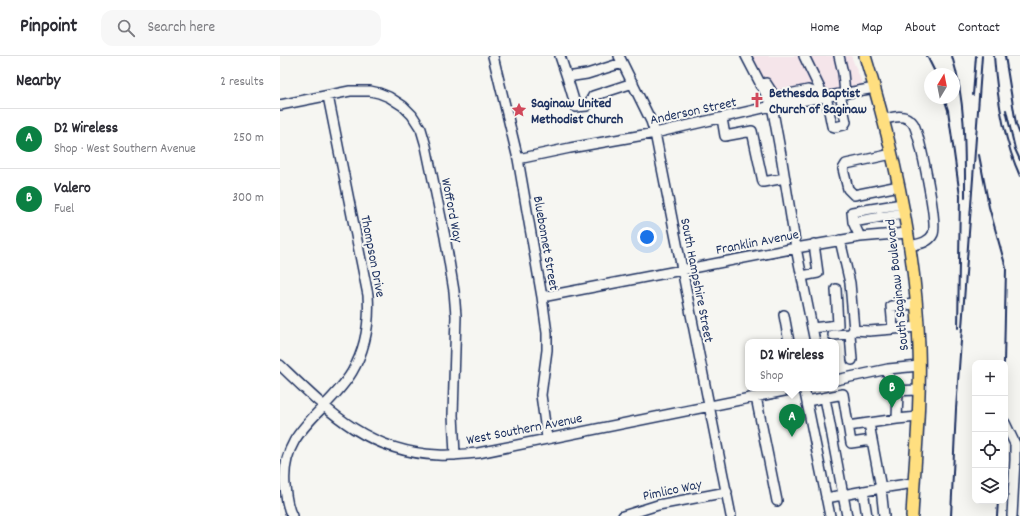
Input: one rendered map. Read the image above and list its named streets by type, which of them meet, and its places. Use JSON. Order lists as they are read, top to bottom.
{
  "streets": {
    "main road": ["South Saginaw Boulevard"],
    "street": [
      "Anderson Street",
      "Wofford Way",
      "Franklin Avenue",
      "Bluebonnet Street",
      "Thompson Drive",
      "South Hampshire Street",
      "West Southern Avenue",
      "Pimlico Way"
    ]
  },
  "crossings": [
    ["Anderson Street", "Bluebonnet Street"],
    ["Anderson Street", "South Hampshire Street"],
    ["Anderson Street", "South Saginaw Boulevard"],
    ["Wofford Way", "Thompson Drive"],
    ["Wofford Way", "West Southern Avenue"],
    ["Franklin Avenue", "Bluebonnet Street"],
    ["Franklin Avenue", "South Hampshire Street"],
    ["Franklin Avenue", "South Saginaw Boulevard"],
    ["Bluebonnet Street", "West Southern Avenue"],
    ["Thompson Drive", "West Southern Avenue"],
    ["South Hampshire Street", "West Southern Avenue"],
    ["South Hampshire Street", "Pimlico Way"]
  ],
  "places": {
    "church": ["Bethesda Baptist Church of Saginaw"],
    "place": ["Saginaw United Methodist Church"]
  },
  "north": "top",
  "page": {
    "header": "Pinpoint",
    "search": "Search here",
    "nav": [
      "Home",
      "Map",
      "About",
      "Contact"
    ],
    "heading": ["Nearby", "2 results"],
    "list": [
      {
        "mark": "A",
        "name": "D2 Wireless",
        "note": "Shop · West Southern Avenue",
        "value": "250 m"
      },
      {
        "mark": "B",
        "name": "Valero",
        "note": "Fuel",
        "value": "300 m"
      }
    ],
    "popup": ["D2 Wireless", "Shop"],
    "map_buttons": ["+", "−"],
    "pins": ["B", "A"]
  }
}
